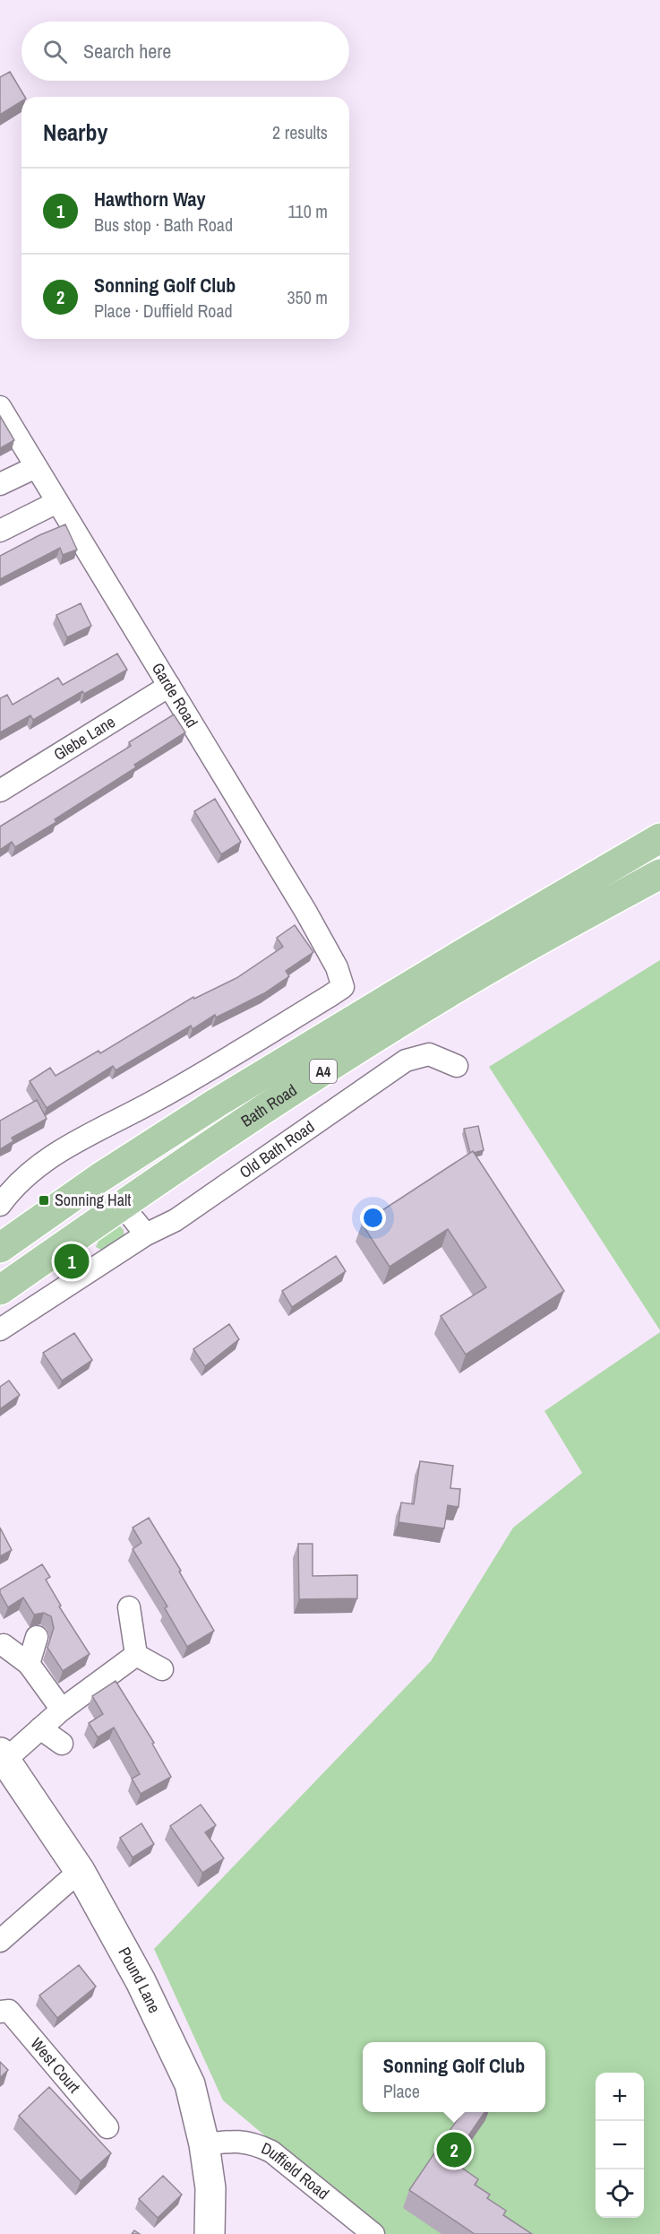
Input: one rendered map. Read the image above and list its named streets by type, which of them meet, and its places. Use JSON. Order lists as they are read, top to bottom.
{
  "streets": {
    "main road": ["A4", "Bath Road"],
    "street": [
      "Garde Road",
      "Glebe Lane",
      "Old Bath Road",
      "Pound Lane",
      "West Court",
      "Duffield Road"
    ]
  },
  "crossings": [
    ["Garde Road", "Glebe Lane"],
    ["Pound Lane", "Duffield Road"]
  ],
  "places": {
    "transit": ["Sonning Halt"]
  },
  "page": {
    "search": "Search here",
    "heading": ["Nearby", "2 results"],
    "list": [
      {
        "mark": "1",
        "name": "Hawthorn Way",
        "note": "Bus stop · Bath Road",
        "value": "110 m"
      },
      {
        "mark": "2",
        "name": "Sonning Golf Club",
        "note": "Place · Duffield Road",
        "value": "350 m"
      }
    ],
    "pins": ["1", "2"],
    "popup": ["Sonning Golf Club", "Place"],
    "map_buttons": ["+", "−"]
  }
}
